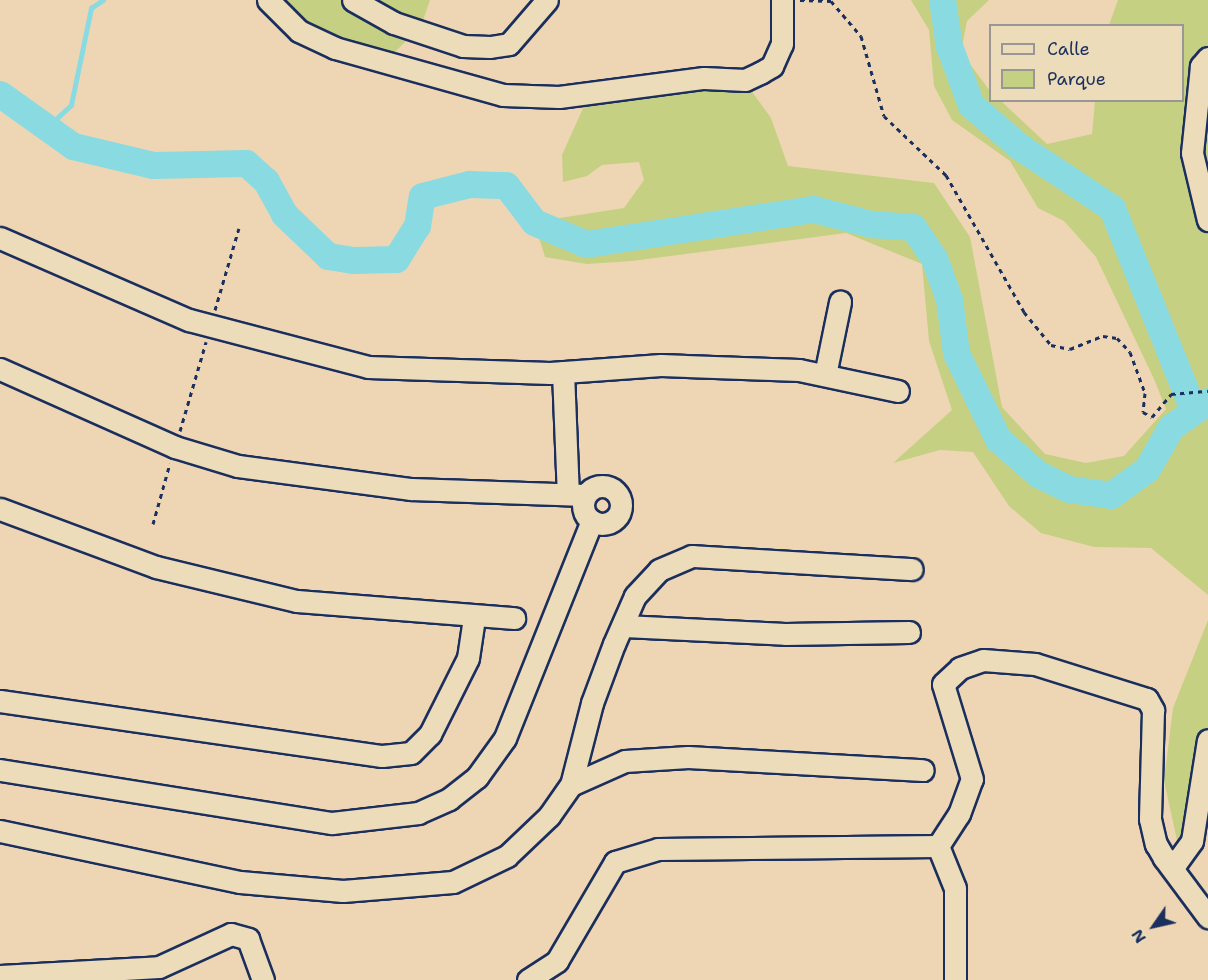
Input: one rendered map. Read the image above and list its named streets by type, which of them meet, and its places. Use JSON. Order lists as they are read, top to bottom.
{
  "legend": ["Calle", "Parque"],
  "north": "bottom left"
}
